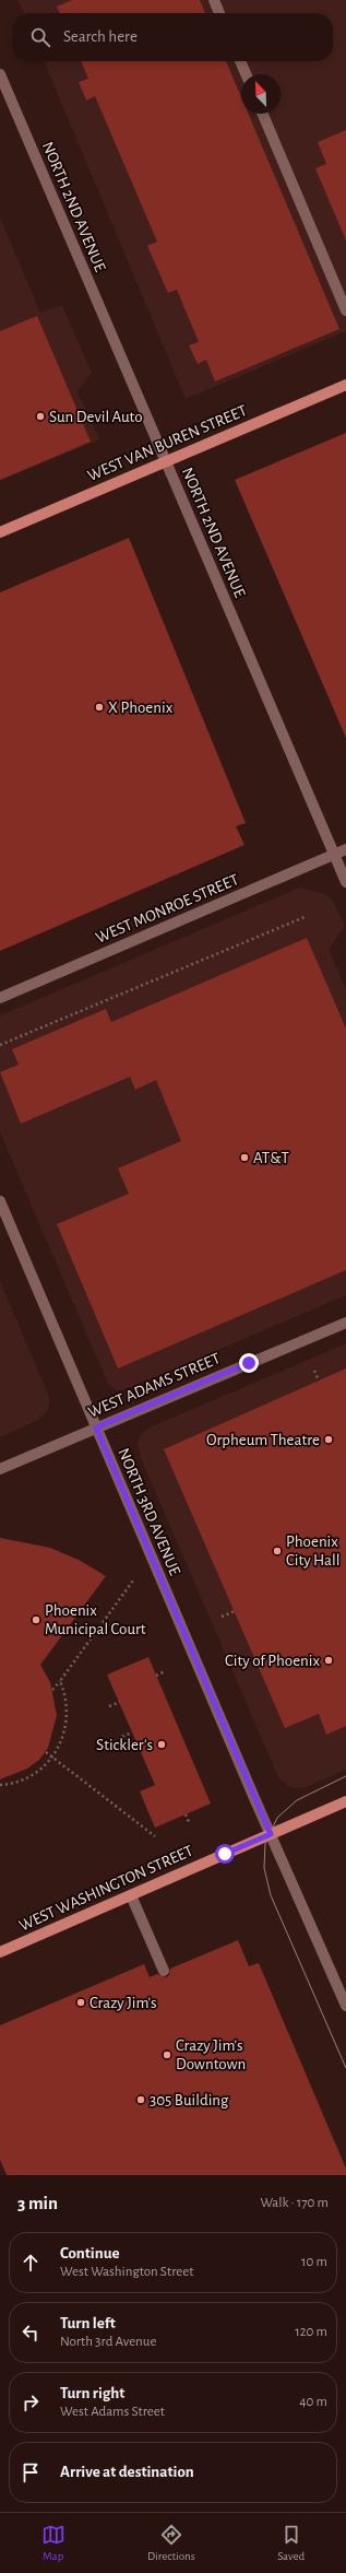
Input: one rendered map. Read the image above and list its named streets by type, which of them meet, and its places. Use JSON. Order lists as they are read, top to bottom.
{
  "streets": {
    "main road": ["WEST VAN BUREN STREET", "WEST WASHINGTON STREET"],
    "street": [
      "NORTH 2ND AVENUE",
      "WEST MONROE STREET",
      "WEST ADAMS STREET",
      "NORTH 3RD AVENUE"
    ]
  },
  "crossings": [
    ["NORTH 2ND AVENUE", "WEST VAN BUREN STREET"],
    ["NORTH 2ND AVENUE", "WEST MONROE STREET"],
    ["WEST ADAMS STREET", "NORTH 3RD AVENUE"],
    ["NORTH 3RD AVENUE", "WEST WASHINGTON STREET"]
  ],
  "places": [
    "Sun Devil Auto",
    "X Phoenix",
    "AT&T",
    "Orpheum Theatre",
    "Phoenix City Hall",
    "Phoenix Municipal Court",
    "City of Phoenix",
    "Stickler's",
    "Crazy Jim's",
    "Crazy Jim's Downtown",
    "305 Building"
  ],
  "north": "top left",
  "page": {
    "search": "Search here",
    "heading": ["3 min", "Walk · 170 m"],
    "list": [
      ["Continue", "West Washington Street", "10 m"],
      ["Turn left", "North 3rd Avenue", "120 m"],
      ["Turn right", "West Adams Street", "40 m"],
      "Arrive at destination"
    ],
    "nav": ["Map", "Directions", "Saved"]
  }
}
